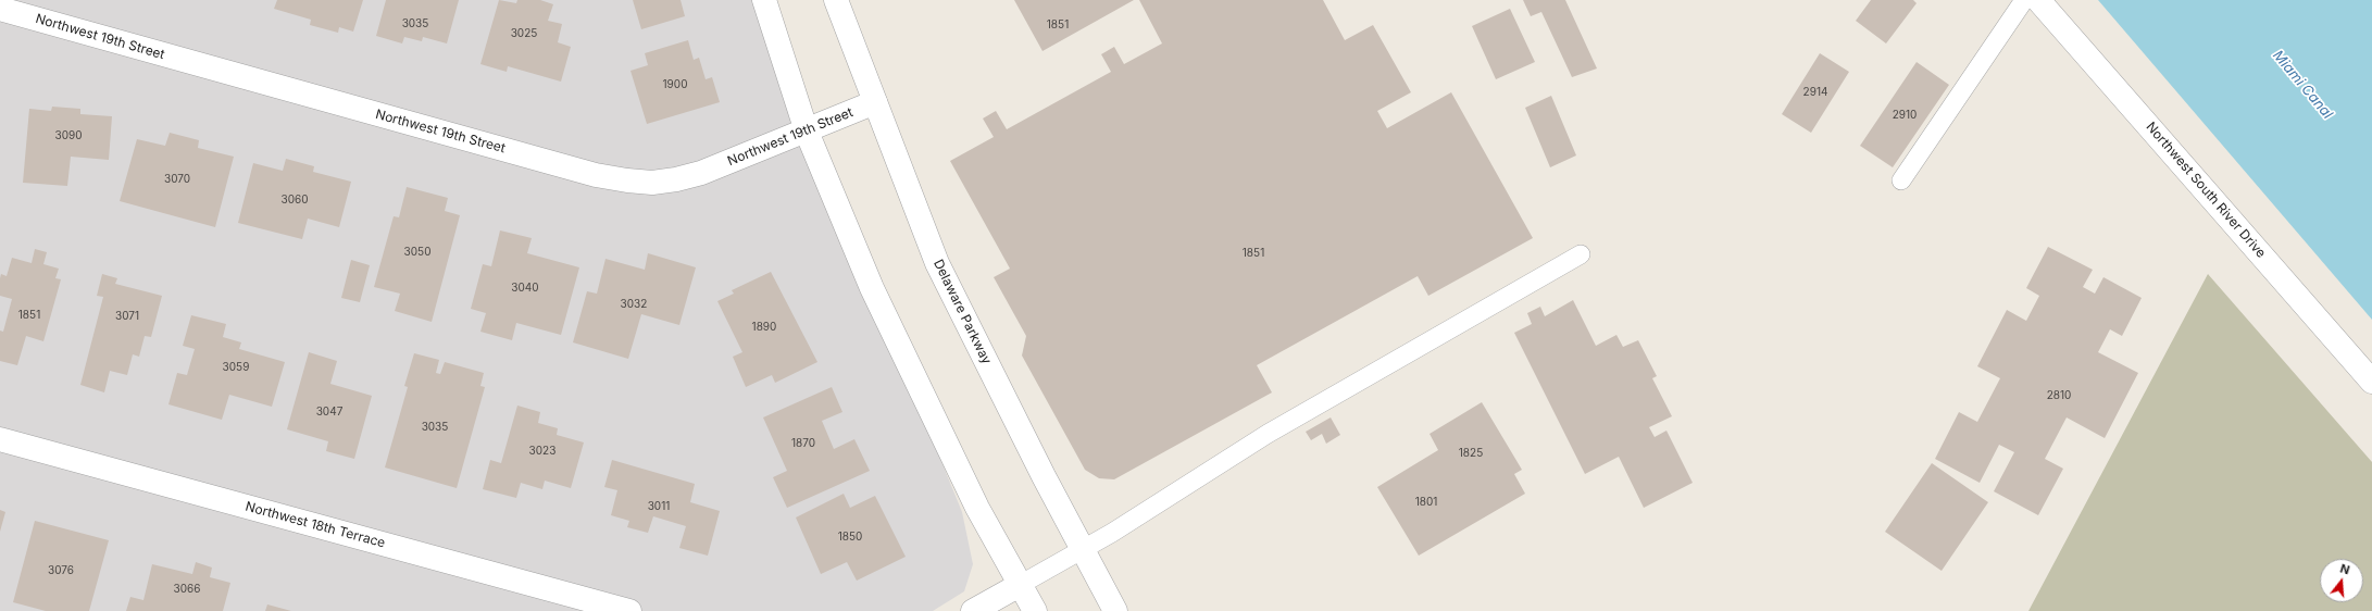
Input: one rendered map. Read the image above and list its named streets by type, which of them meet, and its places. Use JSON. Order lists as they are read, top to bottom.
{
  "streets": {
    "street": [
      "Northwest 19th Street",
      "Northwest South River Drive",
      "Delaware Parkway",
      "Northwest 18th Terrace"
    ]
  },
  "crossings": [
    ["Northwest 19th Street", "Delaware Parkway"]
  ],
  "water": ["Miami Canal"],
  "house_numbers": [
    "3035",
    "1851",
    "3025",
    "1900",
    "2914",
    "2910",
    "3090",
    "3070",
    "3060",
    "3050",
    "1851",
    "3040",
    "3032",
    "1851",
    "3071",
    "1890",
    "3059",
    "2810",
    "3047",
    "3035",
    "1870",
    "3023",
    "1825",
    "1801",
    "3011",
    "1850",
    "3076",
    "3066"
  ],
  "north": "top"
}
